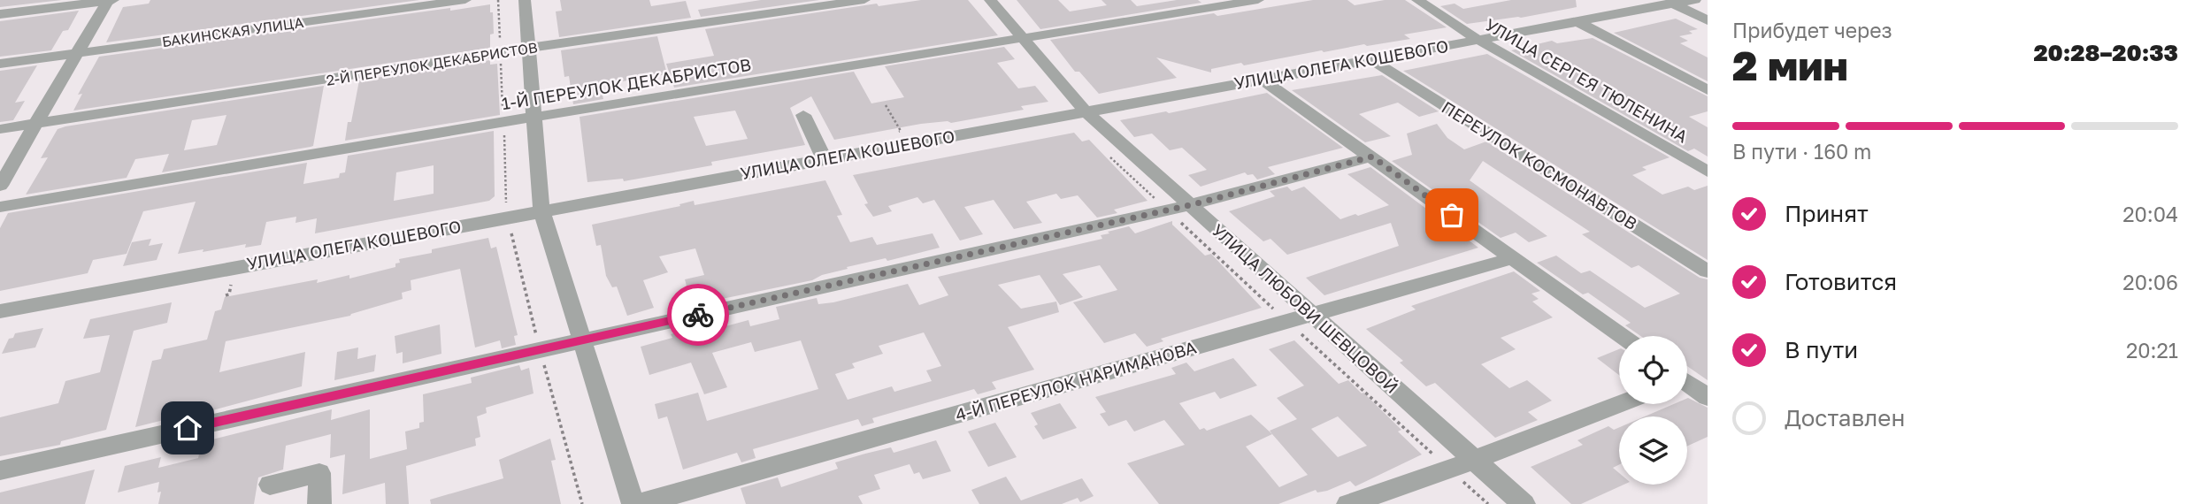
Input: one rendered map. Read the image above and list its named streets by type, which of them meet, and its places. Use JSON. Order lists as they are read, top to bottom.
{
  "streets": {
    "street": [
      "БАКИНСКАЯ УЛИЦА",
      "2-Й ПЕРЕУЛОК ДЕКАБРИСТОВ",
      "УЛИЦА ОЛЕГА КОШЕВОГО",
      "УЛИЦА СЕРГЕЯ ТЮЛЕНИНА",
      "1-Й ПЕРЕУЛОК ДЕКАБРИСТОВ",
      "ПЕРЕУЛОК КОСМОНАВТОВ",
      "УЛИЦА ЛЮБОВИ ШЕВЦОВОЙ",
      "4-Й ПЕРЕУЛОК НАРИМАНОВА"
    ]
  },
  "crossings": [
    ["УЛИЦА ОЛЕГА КОШЕВОГО", "УЛИЦА СЕРГЕЯ ТЮЛЕНИНА"],
    ["УЛИЦА ОЛЕГА КОШЕВОГО", "ПЕРЕУЛОК КОСМОНАВТОВ"],
    ["УЛИЦА ОЛЕГА КОШЕВОГО", "УЛИЦА ЛЮБОВИ ШЕВЦОВОЙ"],
    ["1-Й ПЕРЕУЛОК ДЕКАБРИСТОВ", "УЛИЦА ЛЮБОВИ ШЕВЦОВОЙ"],
    ["УЛИЦА ЛЮБОВИ ШЕВЦОВОЙ", "4-Й ПЕРЕУЛОК НАРИМАНОВА"]
  ],
  "page": {
    "heading": ["2 мин", "Прибудет через", "20:28–20:33"],
    "bar": "В пути · 160 m",
    "list": [
      ["Принят", "20:04"],
      ["Готовится", "20:06"],
      ["В пути", "20:21"],
      "Доставлен"
    ]
  }
}
